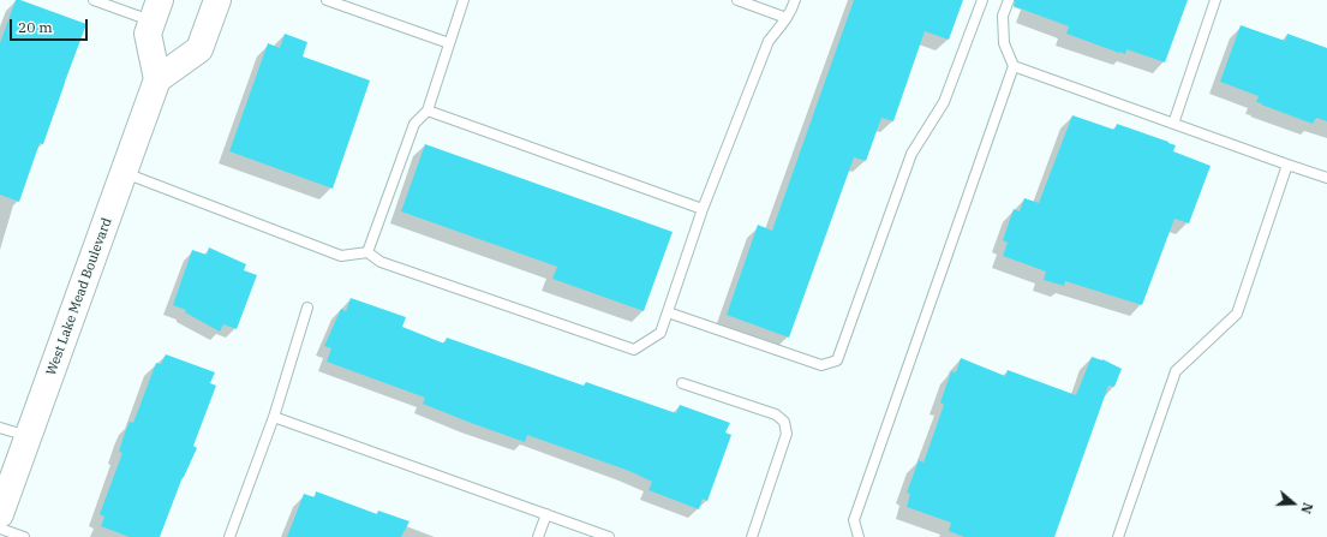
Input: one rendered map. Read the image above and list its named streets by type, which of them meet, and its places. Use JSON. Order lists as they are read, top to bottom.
{
  "streets": {
    "main road": ["West Lake Mead Boulevard"]
  },
  "scale_bar": "20 m",
  "north": "right"
}
